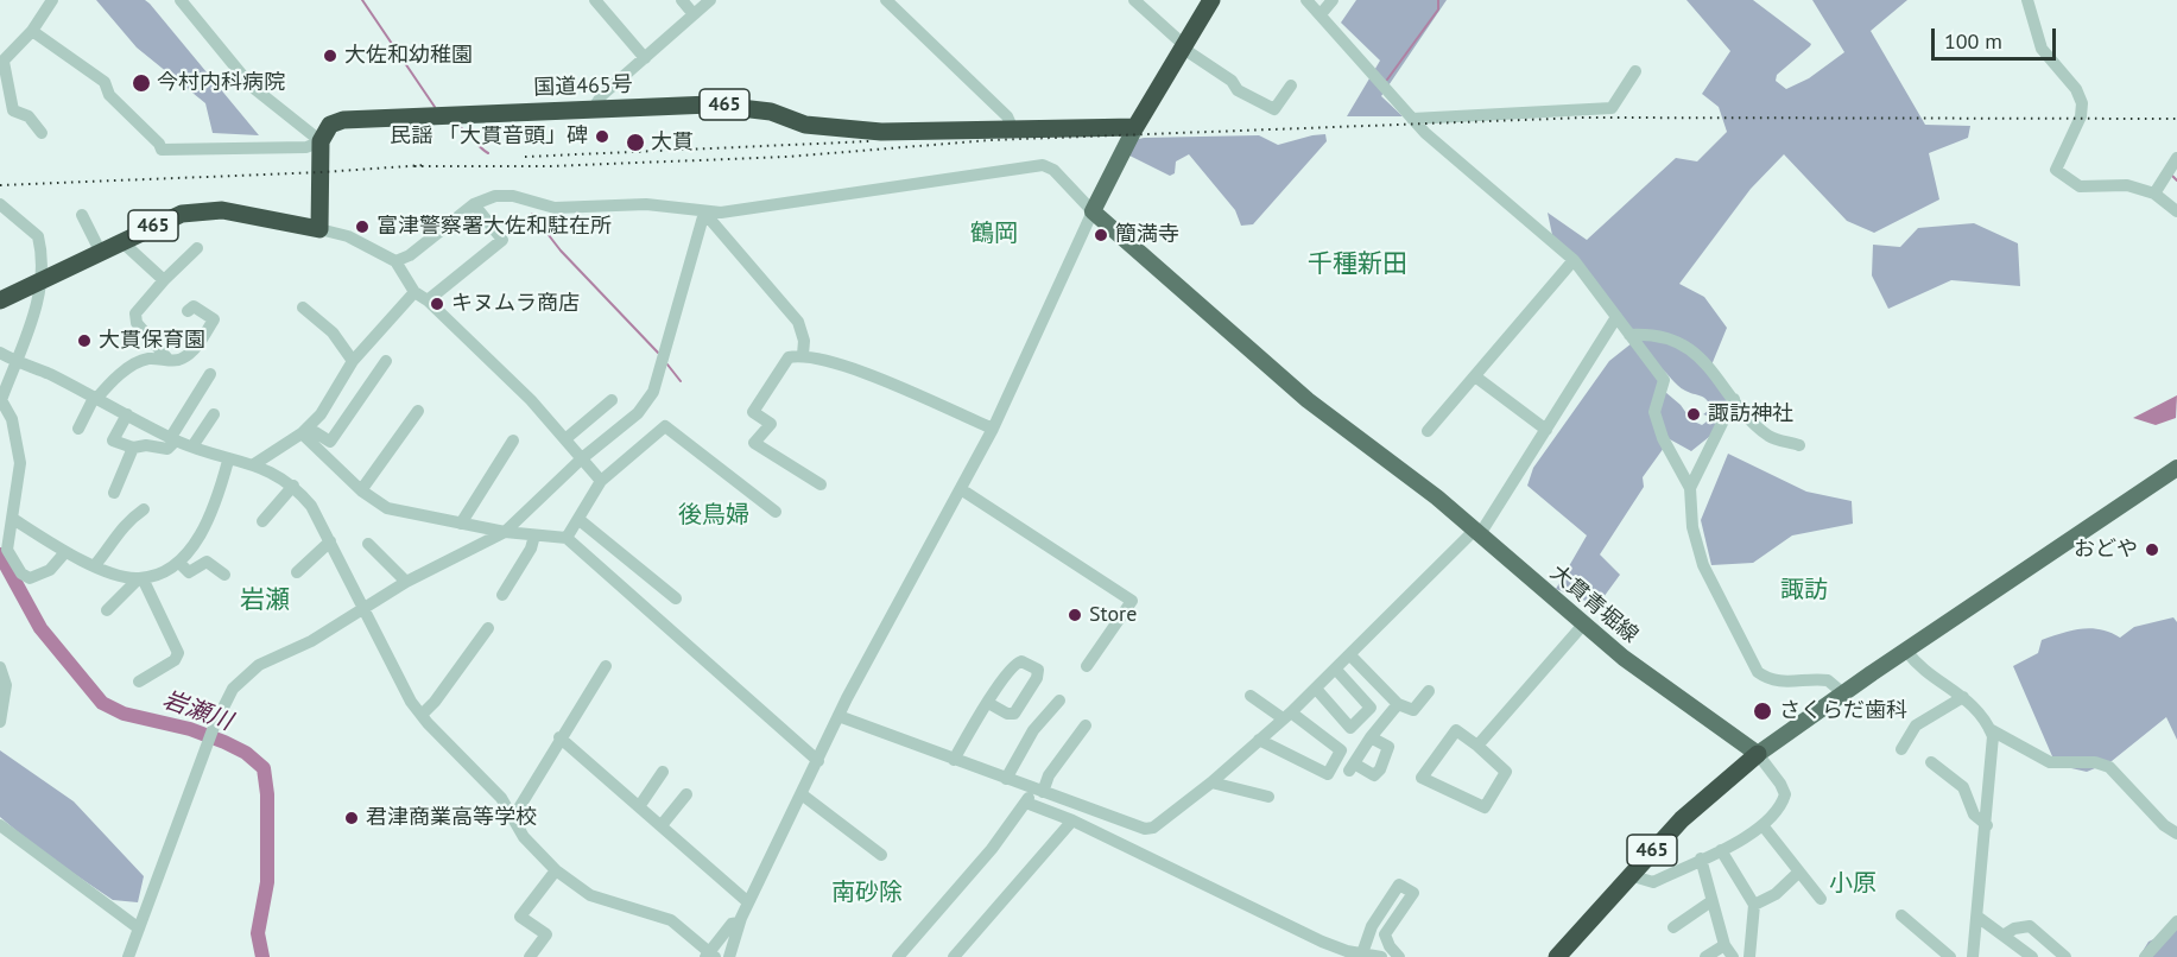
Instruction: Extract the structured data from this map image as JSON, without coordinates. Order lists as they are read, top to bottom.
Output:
{
  "streets": {
    "highway": ["国道465号", "465"],
    "main road": ["大貫青堀線"]
  },
  "crossings": [
    ["465", "大貫青堀線"]
  ],
  "districts": [
    "鶴岡",
    "千種新田",
    "後鳥婦",
    "諏訪",
    "岩瀬",
    "小原",
    "南砂除"
  ],
  "water": ["岩瀬川"],
  "places": [
    "大佐和幼稚園",
    "今村内科病院",
    "民謡 「大貫音頭」碑",
    "大貫",
    "富津警察署大佐和駐在所",
    "簡満寺",
    "キヌムラ商店",
    "大貫保育園",
    "諏訪神社",
    "おどや",
    "Store",
    "さくらだ歯科",
    "君津商業高等学校"
  ],
  "scale_bar": "100 m"
}
